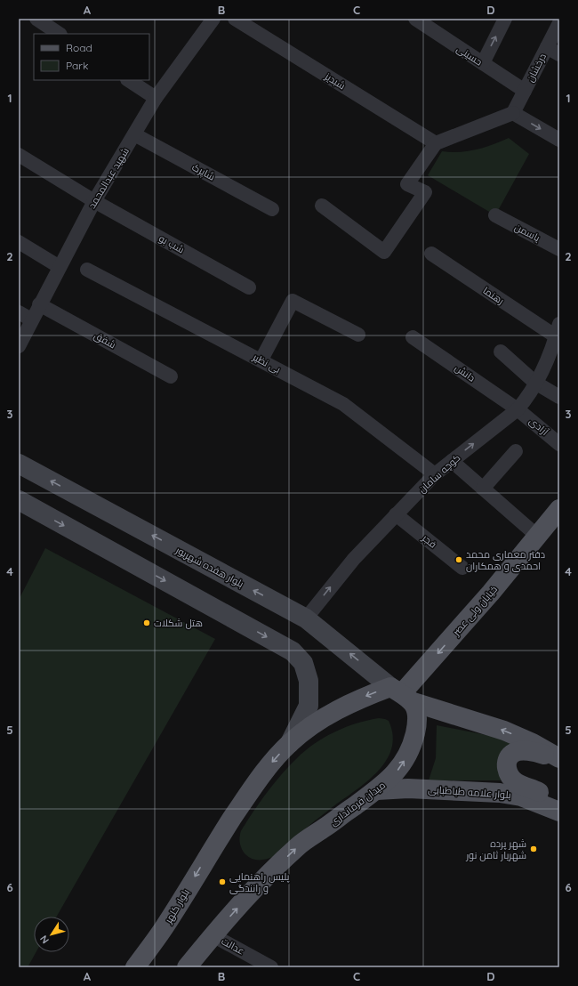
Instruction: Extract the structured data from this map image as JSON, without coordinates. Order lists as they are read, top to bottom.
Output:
{
  "streets": {
    "main road": [
      "بلوار هفده شهریور",
      "خیابان ولی عصر",
      "بلوار علامه طباطبایی",
      "میدان فرمانداری",
      "بلوار کلهر"
    ],
    "street": [
      "حسینی",
      "درخشان",
      "شبدیز",
      "شاپرک",
      "شهید عبدالمحمد",
      "یاسمن",
      "شب بو",
      "رهنما",
      "شفق",
      "بی نظیر",
      "دانش",
      "آزادی",
      "کوچه سامان",
      "فجر",
      "عدالت"
    ]
  },
  "crossings": [
    ["حسینی", "درخشان"],
    ["شاپرک", "شهید عبدالمحمد"],
    ["شهید عبدالمحمد", "شب بو"],
    ["شهید عبدالمحمد", "شفق"],
    ["رهنما", "کوچه سامان"],
    ["بی نظیر", "کوچه سامان"],
    ["دانش", "آزادی"],
    ["دانش", "کوچه سامان"],
    ["آزادی", "کوچه سامان"],
    ["کوچه سامان", "فجر"],
    ["کوچه سامان", "بلوار هفده شهریور"],
    ["بلوار هفده شهریور", "خیابان ولی عصر"],
    ["بلوار هفده شهریور", "میدان فرمانداری"],
    ["خیابان ولی عصر", "میدان فرمانداری"],
    ["بلوار علامه طباطبایی", "میدان فرمانداری"],
    ["میدان فرمانداری", "عدالت"]
  ],
  "one_way": [
    "کوچه سامان",
    "بلوار هفده شهریور",
    "خیابان ولی عصر",
    "میدان فرمانداری",
    "بلوار کلهر"
  ],
  "places": [
    "دفتر معماری محمد احمدی و همکاران",
    "هتل شکلات",
    "شهر پرده شهریار ثامن نور",
    "پلیس راهنمایی و رانندگی"
  ],
  "legend": ["Road", "Park"],
  "north": "bottom left",
  "grid": {
    "columns": [
      "A",
      "B",
      "C",
      "D"
    ],
    "rows": [
      "1",
      "2",
      "3",
      "4",
      "5",
      "6"
    ]
  }
}
